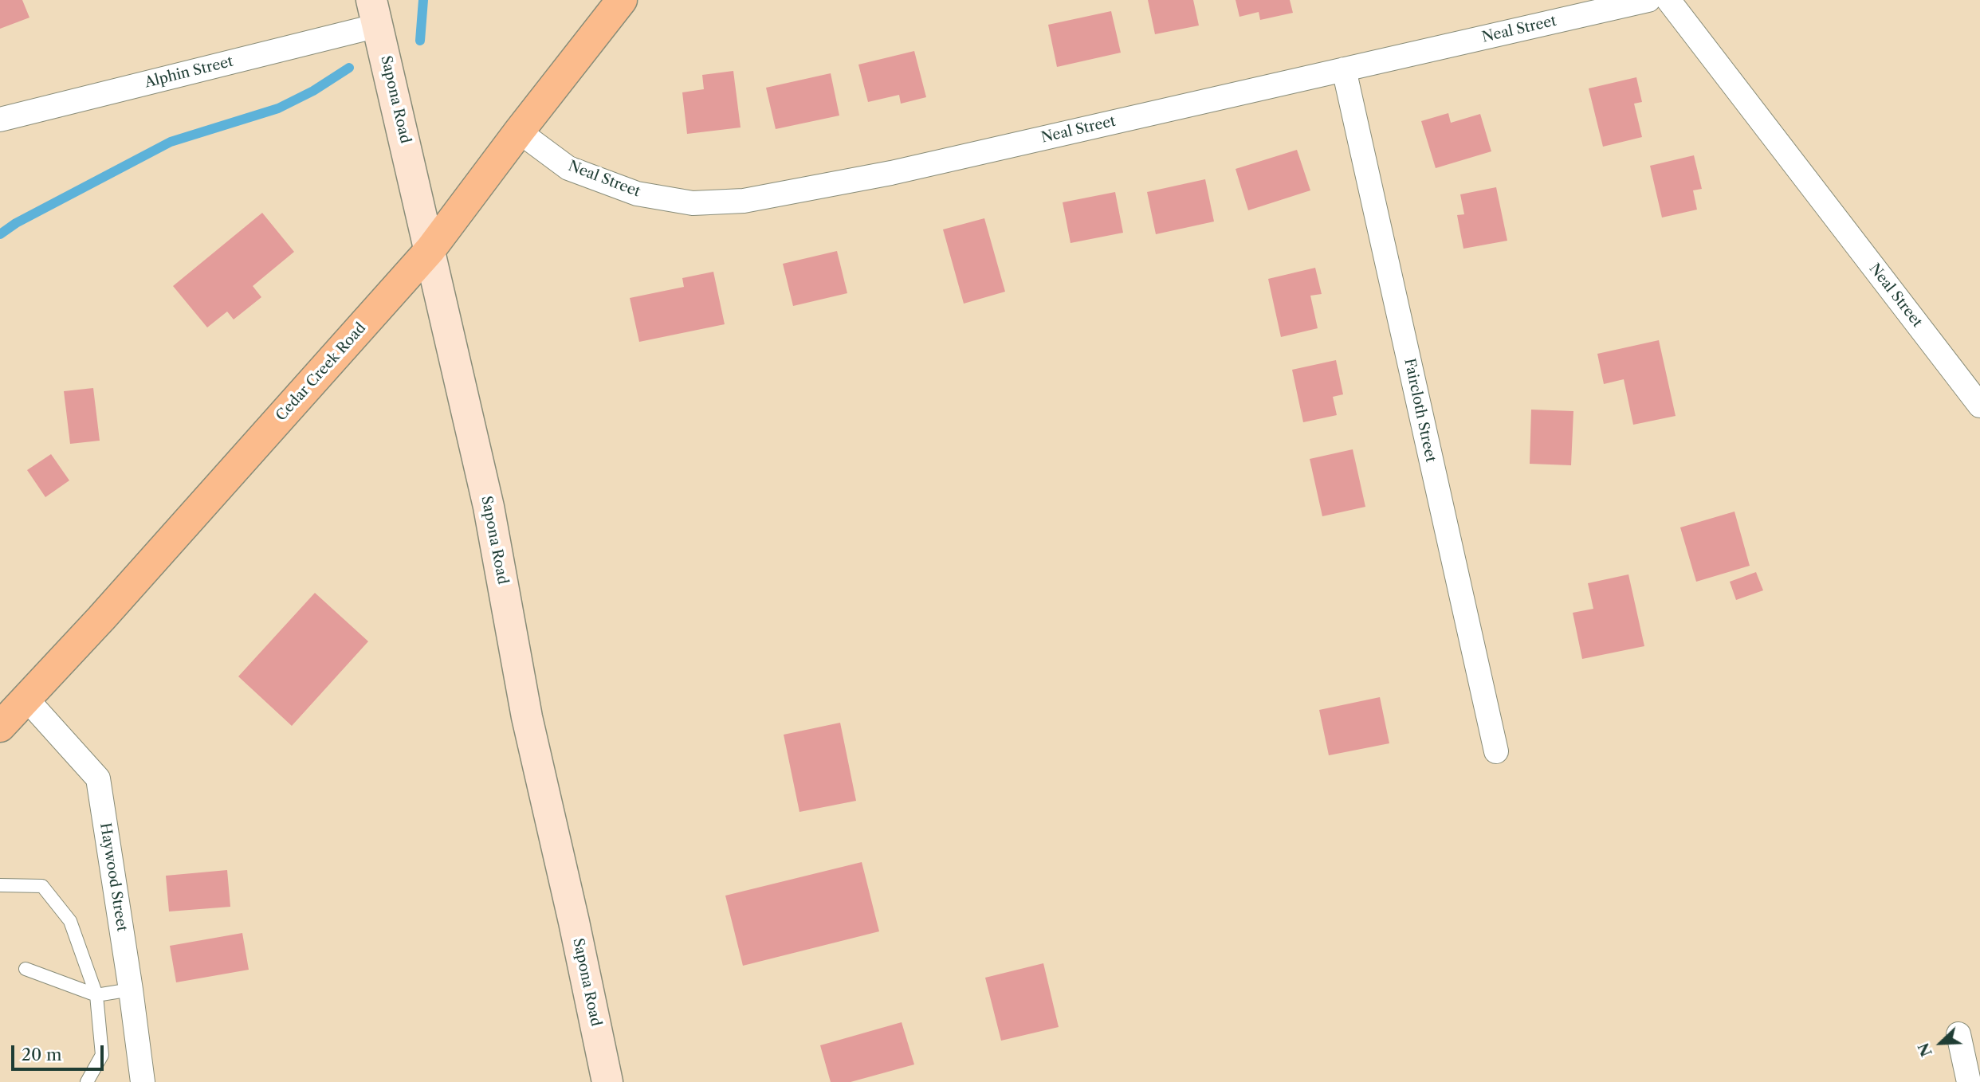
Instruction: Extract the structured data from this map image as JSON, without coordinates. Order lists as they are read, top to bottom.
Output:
{
  "streets": {
    "main road": ["Cedar Creek Road"],
    "street": [
      "Neal Street",
      "Alphin Street",
      "Sapona Road",
      "Faircloth Street",
      "Haywood Street"
    ]
  },
  "crossings": [
    ["Neal Street", "Cedar Creek Road"],
    ["Neal Street", "Faircloth Street"],
    ["Alphin Street", "Sapona Road"],
    ["Sapona Road", "Cedar Creek Road"],
    ["Cedar Creek Road", "Haywood Street"]
  ],
  "scale_bar": "20 m",
  "north": "bottom left"
}
